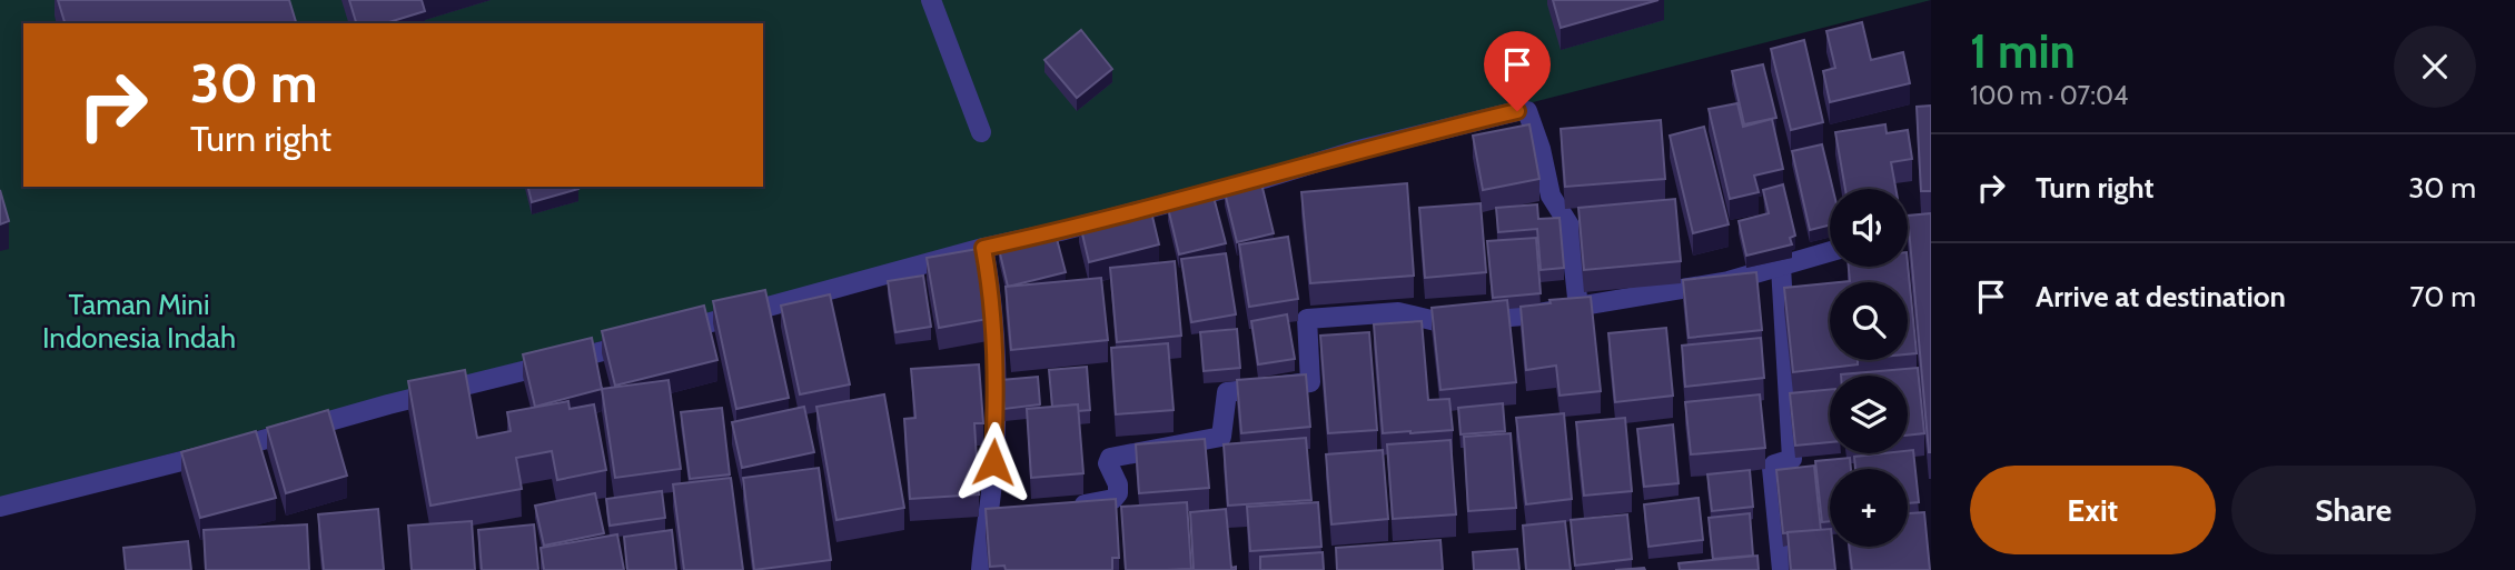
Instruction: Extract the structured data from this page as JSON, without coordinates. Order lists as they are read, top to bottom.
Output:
{
  "parks": ["Taman Mini Indonesia Indah"],
  "page": {
    "heading": ["1 min", "100 m · 07:04"],
    "turn": ["30 m", "Turn right"],
    "list": [
      {
        "name": "Turn right",
        "value": "30 m"
      },
      {
        "name": "Arrive at destination",
        "value": "70 m"
      }
    ],
    "map_buttons": "+",
    "buttons": ["Exit", "Share"]
  }
}
